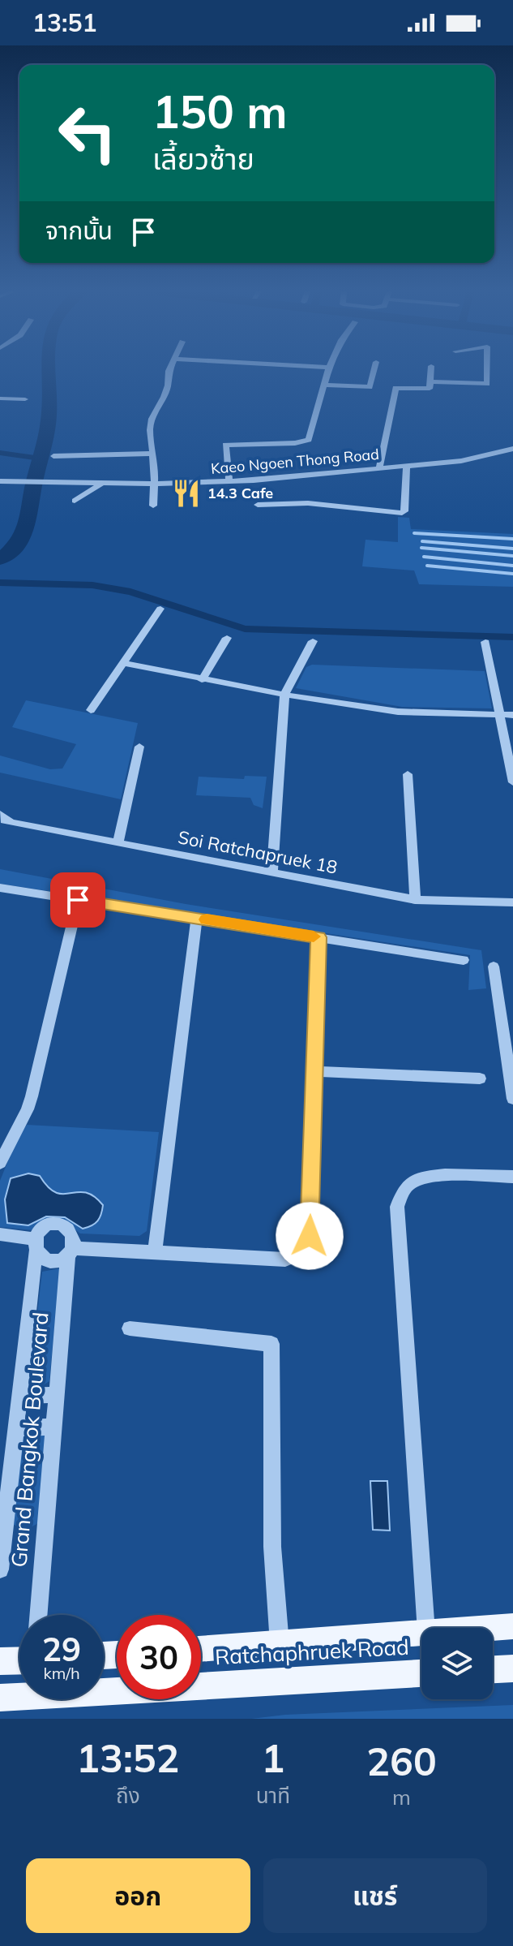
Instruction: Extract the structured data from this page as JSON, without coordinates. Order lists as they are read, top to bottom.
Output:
{
  "streets": {
    "main road": ["Ratchaphruek Road"],
    "street": ["Kaeo Ngoen Thong Road", "Soi Ratchapruek 18", "Grand Bangkok Boulevard"]
  },
  "places": {
    "restaurant": ["14.3 Cafe"]
  },
  "page": {
    "status": "13:51",
    "turn": ["150 m", "เลี้ยวซ้าย"],
    "then": "จากนั้น",
    "speed": "29 km/h",
    "limit": "30",
    "eta": [
      "13:52",
      "ถึง",
      "1",
      "นาที",
      "260",
      "m"
    ],
    "buttons": ["ออก", "แชร์"]
  }
}
